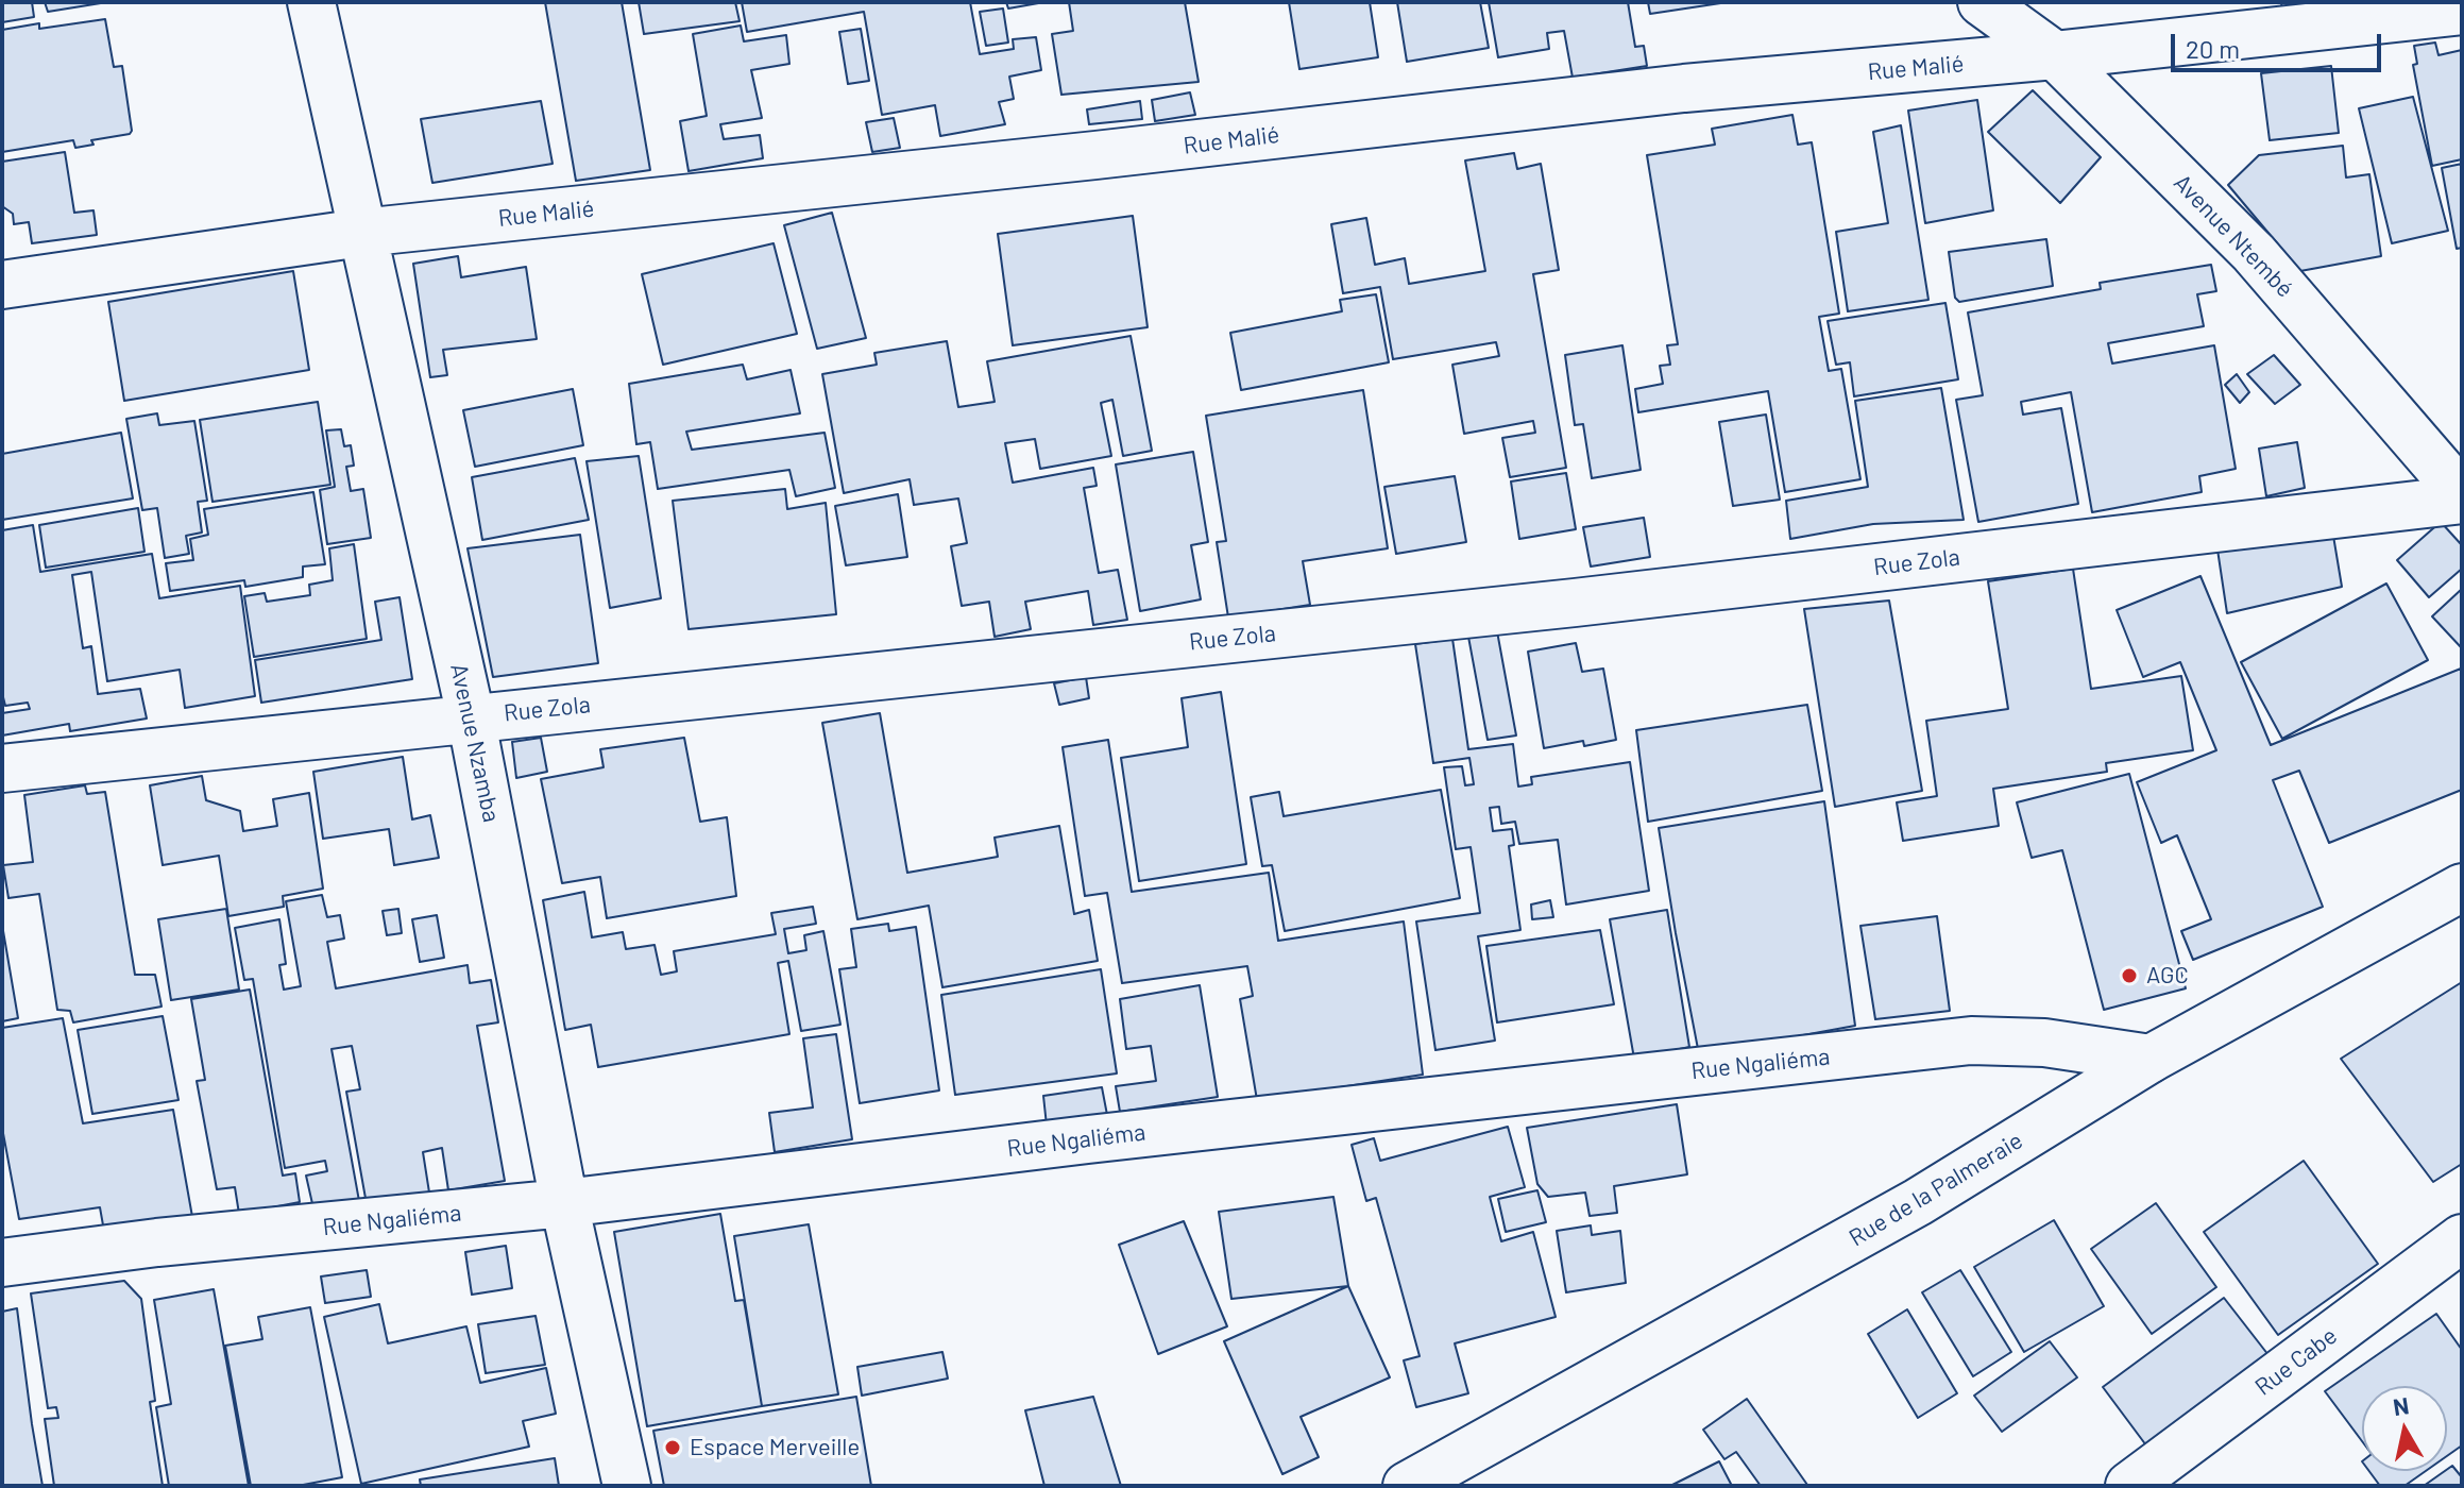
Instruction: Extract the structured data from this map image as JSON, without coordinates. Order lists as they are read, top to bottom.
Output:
{
  "streets": {
    "street": [
      "Rue Malié",
      "Avenue Ntembé",
      "Rue Zola",
      "Avenue Nzamba",
      "Rue Ngaliéma",
      "Rue de la Palmeraie",
      "Rue Cabe"
    ]
  },
  "crossings": [
    ["Rue Malié", "Avenue Ntembé"],
    ["Rue Malié", "Avenue Nzamba"],
    ["Avenue Ntembé", "Rue Zola"],
    ["Rue Zola", "Avenue Nzamba"],
    ["Avenue Nzamba", "Rue Ngaliéma"],
    ["Rue Ngaliéma", "Rue de la Palmeraie"]
  ],
  "places": ["AGC", "Espace Merveille"],
  "scale_bar": "20 m",
  "north": "top"
}
